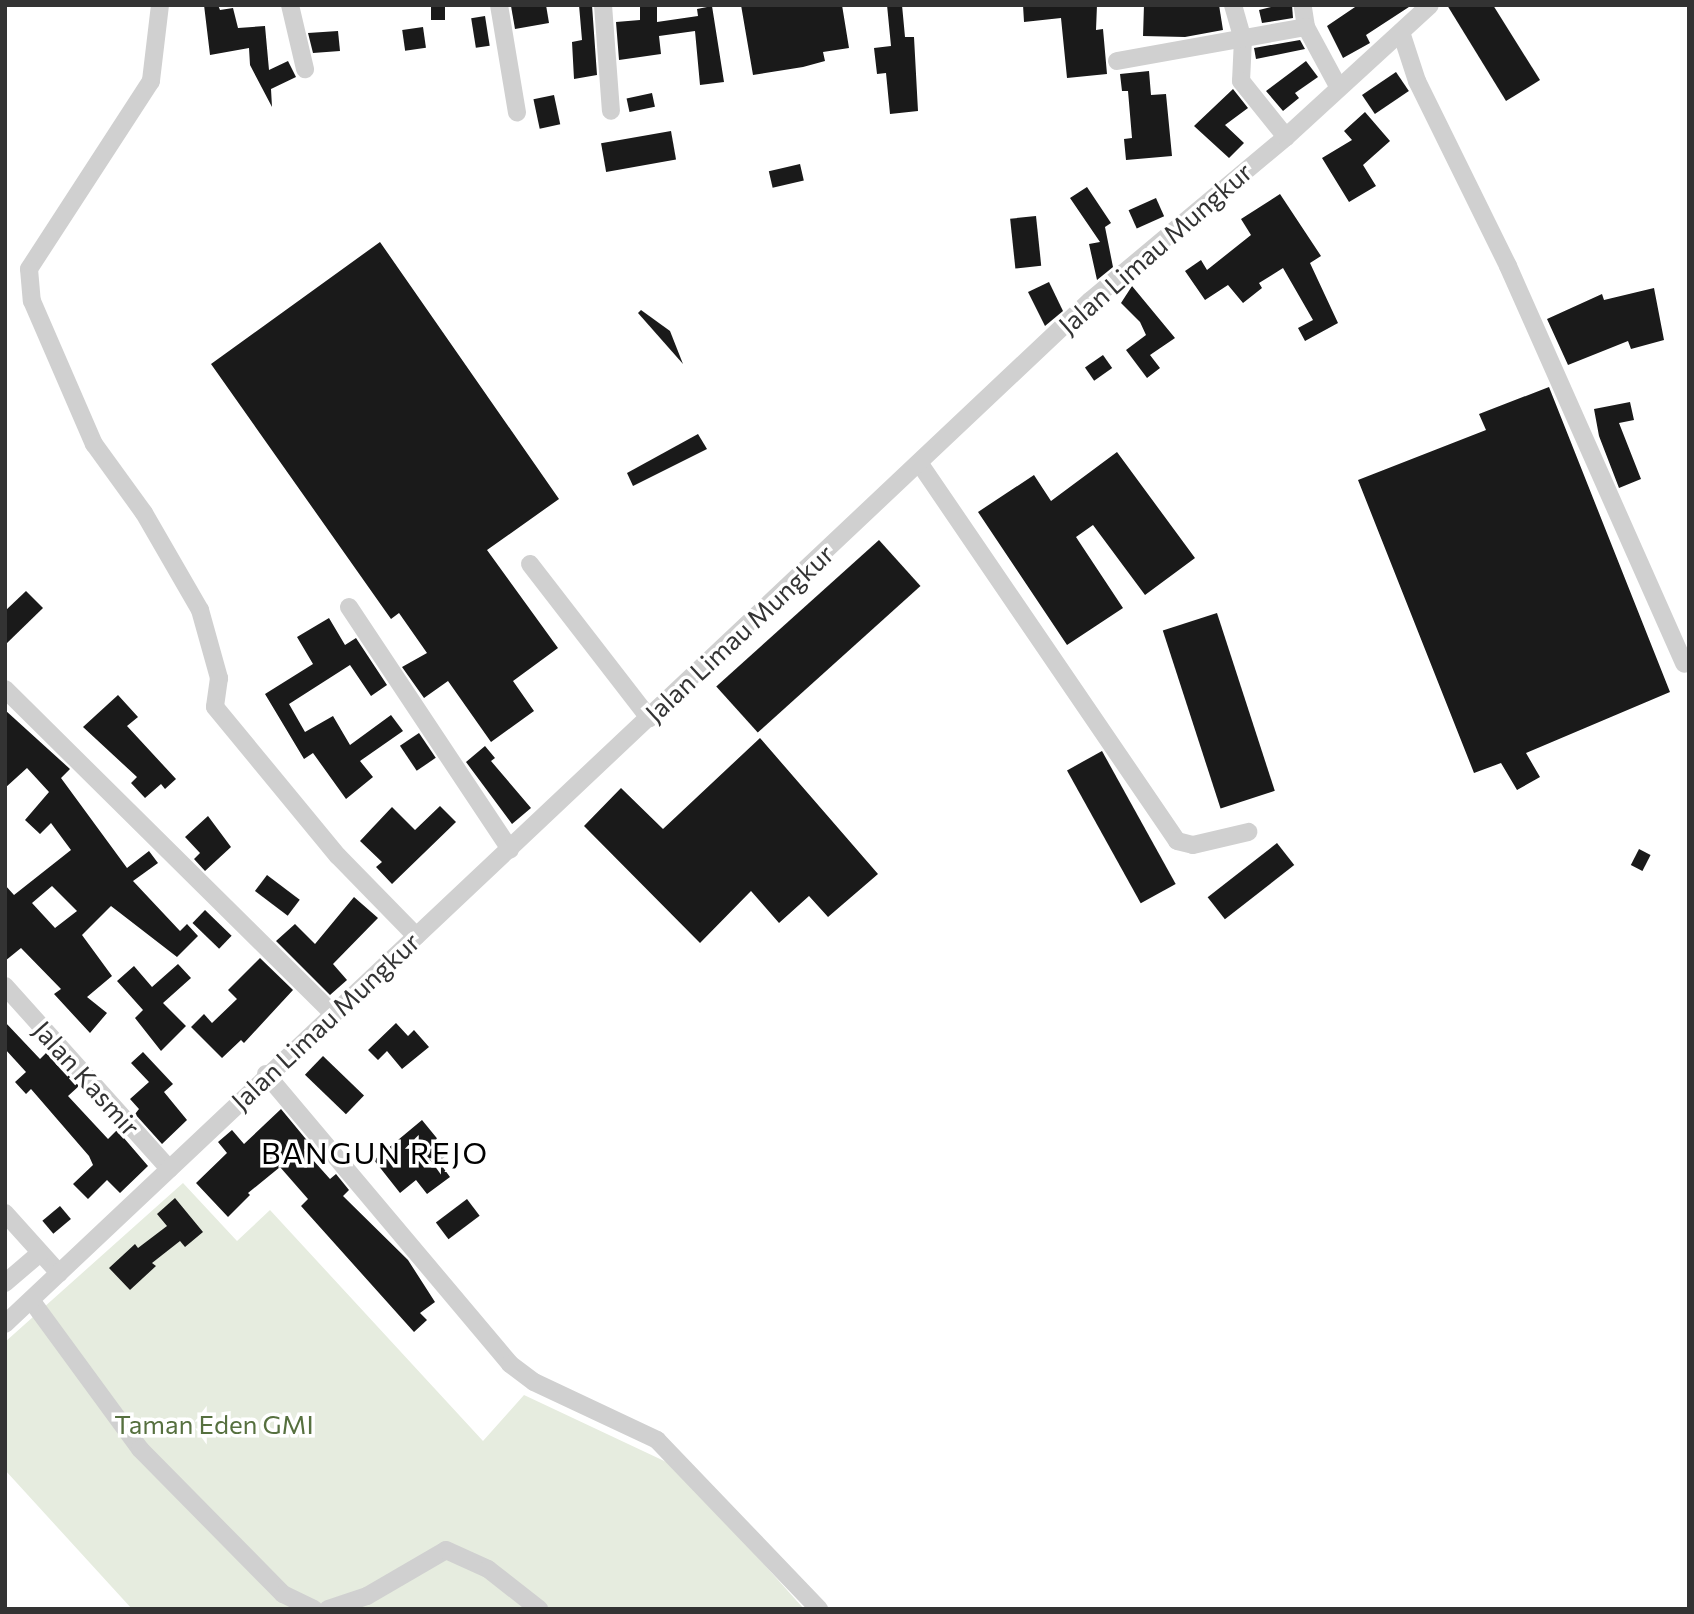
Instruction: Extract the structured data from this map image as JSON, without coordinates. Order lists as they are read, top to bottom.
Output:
{
  "streets": {
    "street": ["Jalan Limau Mungkur", "Jalan Kasmir"]
  },
  "crossings": [
    ["Jalan Limau Mungkur", "Jalan Kasmir"]
  ],
  "districts": ["BANGUN REJO"],
  "parks": ["Taman Eden GMI"]
}
